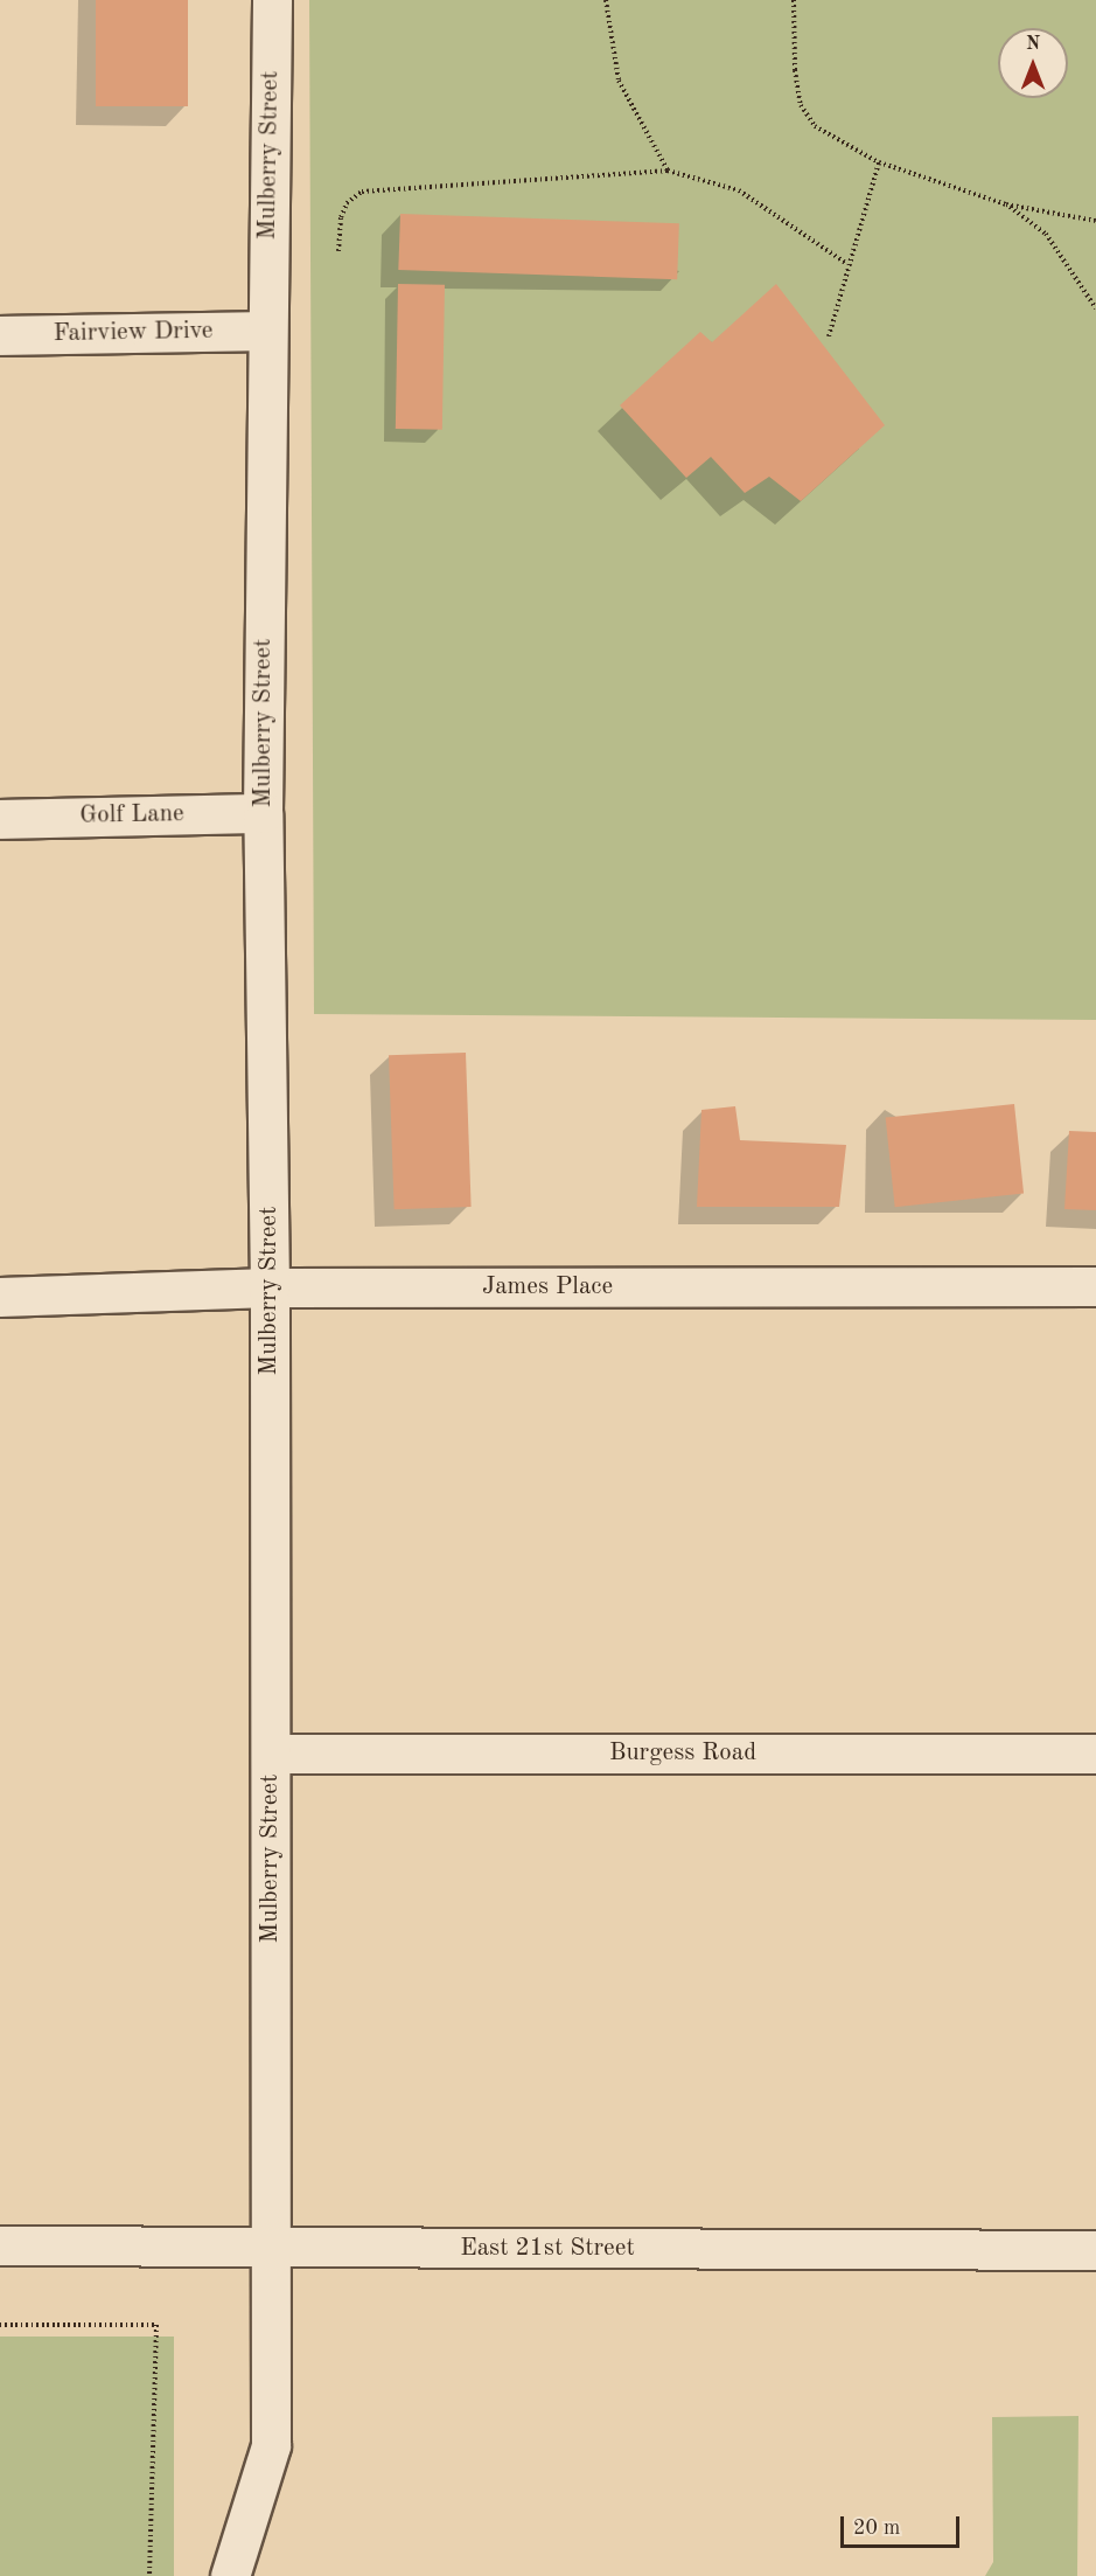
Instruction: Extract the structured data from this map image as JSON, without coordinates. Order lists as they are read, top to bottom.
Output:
{
  "streets": {
    "street": [
      "Mulberry Street",
      "Fairview Drive",
      "Golf Lane",
      "James Place",
      "Burgess Road",
      "East 21st Street"
    ]
  },
  "crossings": [
    ["Mulberry Street", "Fairview Drive"],
    ["Mulberry Street", "Golf Lane"],
    ["Mulberry Street", "James Place"],
    ["Mulberry Street", "Burgess Road"],
    ["Mulberry Street", "East 21st Street"]
  ],
  "scale_bar": "20 m",
  "north": "top"
}
